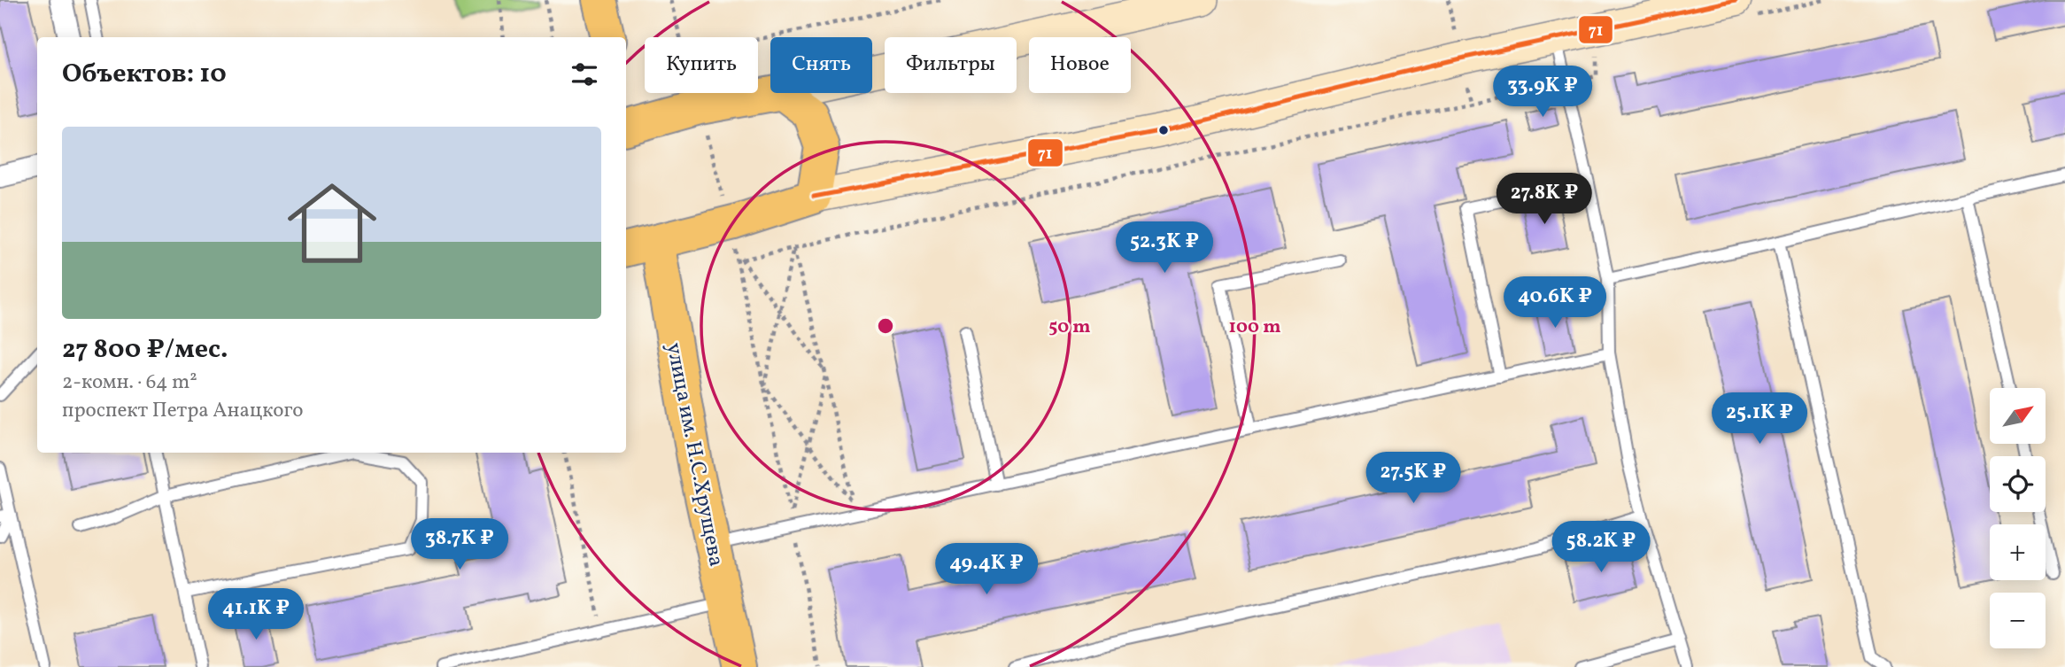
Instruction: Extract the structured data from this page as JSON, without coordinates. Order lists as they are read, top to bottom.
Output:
{
  "streets": {
    "main road": ["улица им. Н.С.Хрущева"]
  },
  "lines": ["transit line 71"],
  "north": "top right",
  "page": {
    "chip": [
      "Купить",
      "Снять",
      "Фильтры",
      "Новое"
    ],
    "heading": "Объектов: 10",
    "price": [
      "33.9K ₽",
      "27.8K ₽",
      "52.3K ₽",
      "40.6K ₽",
      "25.1K ₽",
      "27.5K ₽",
      "38.7K ₽",
      "58.2K ₽",
      "49.4K ₽",
      "41.1K ₽"
    ],
    "list": [
      {
        "name": "27 800 ₽/мес.",
        "note": "2-комн. · 64 m² · проспект Петра Анацкого"
      }
    ],
    "map_buttons": ["+", "−"]
  },
  "rings": ["50 m", "100 m"]
}
